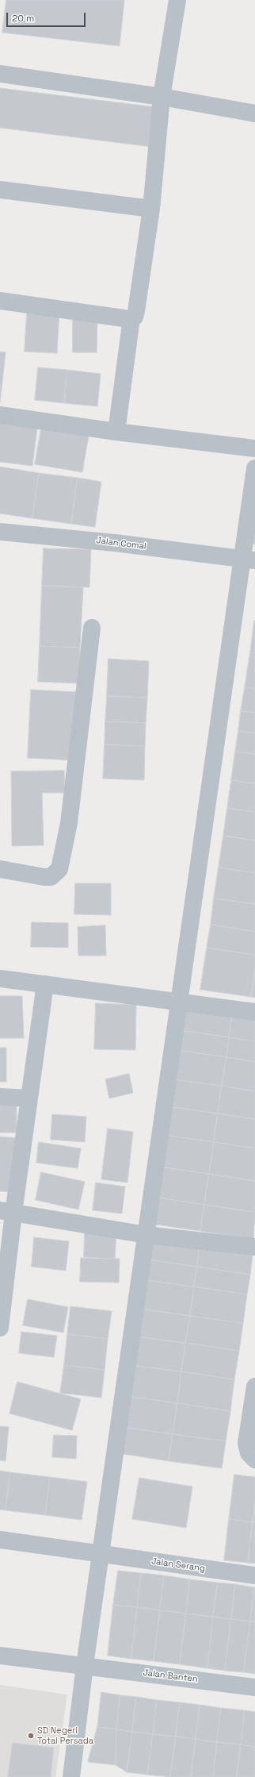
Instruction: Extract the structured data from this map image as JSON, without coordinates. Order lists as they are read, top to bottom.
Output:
{
  "streets": {
    "street": ["Jalan Comal", "Jalan Serang", "Jalan Banten"]
  },
  "places": ["SD Negeri Total Persada"],
  "scale_bar": "20 m"
}
